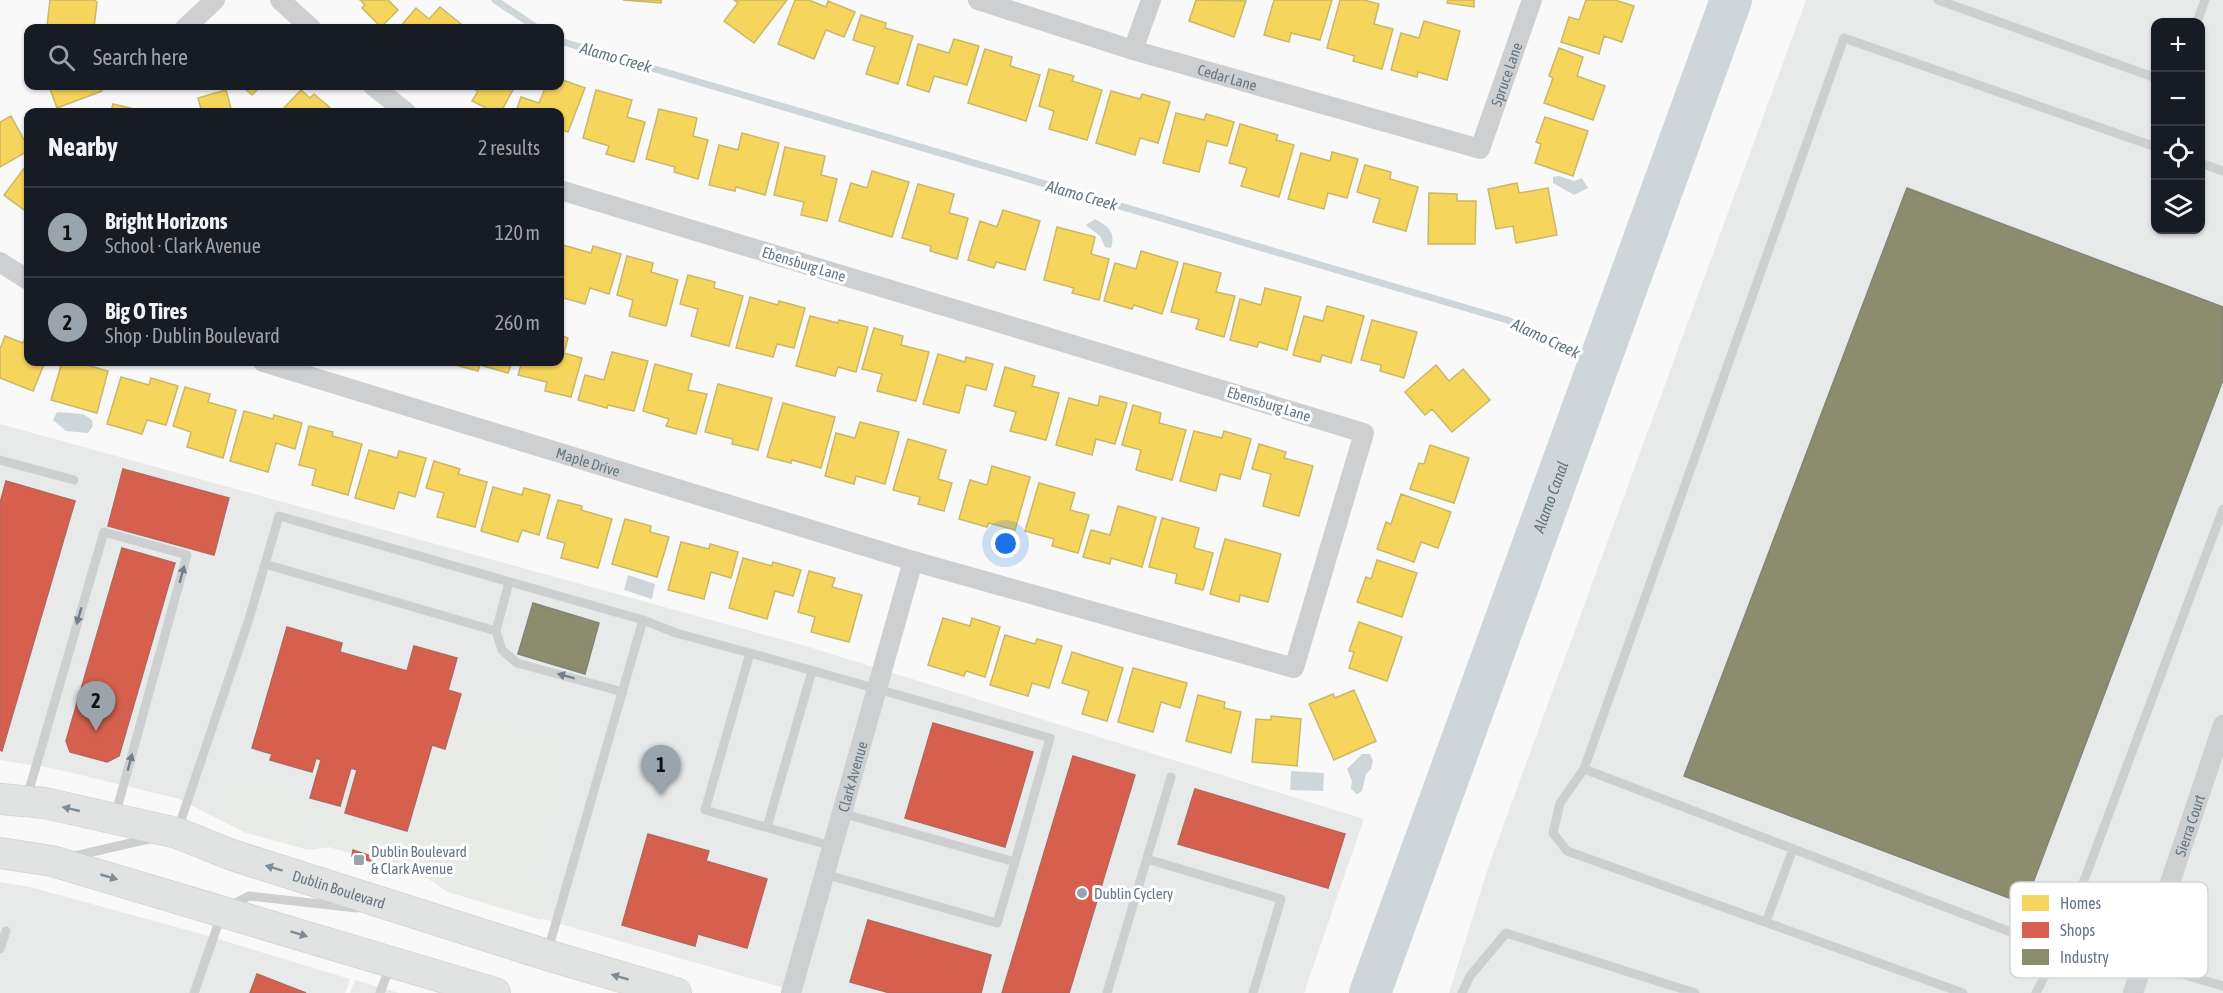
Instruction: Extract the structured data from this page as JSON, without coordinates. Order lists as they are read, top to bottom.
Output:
{
  "streets": {
    "main road": ["Dublin Boulevard"],
    "street": [
      "Spruce Lane",
      "Cedar Lane",
      "Ebensburg Lane",
      "Maple Drive",
      "Clark Avenue",
      "Sierra Court"
    ]
  },
  "crossings": [
    ["Spruce Lane", "Cedar Lane"],
    ["Ebensburg Lane", "Maple Drive"],
    ["Ebensburg Lane", "Clark Avenue"],
    ["Maple Drive", "Clark Avenue"]
  ],
  "water": ["Alamo Creek", "Alamo Canal"],
  "places": {
    "transit": ["Dublin Boulevard & Clark Avenue"],
    "other": ["Dublin Cyclery"]
  },
  "legend": ["Homes", "Shops", "Industry"],
  "page": {
    "map_buttons": ["+", "−"],
    "search": "Search here",
    "heading": ["Nearby", "2 results"],
    "list": [
      {
        "mark": "1",
        "name": "Bright Horizons",
        "note": "School · Clark Avenue",
        "value": "120 m"
      },
      {
        "mark": "2",
        "name": "Big O Tires",
        "note": "Shop · Dublin Boulevard",
        "value": "260 m"
      }
    ],
    "pins": ["2", "1"]
  }
}
